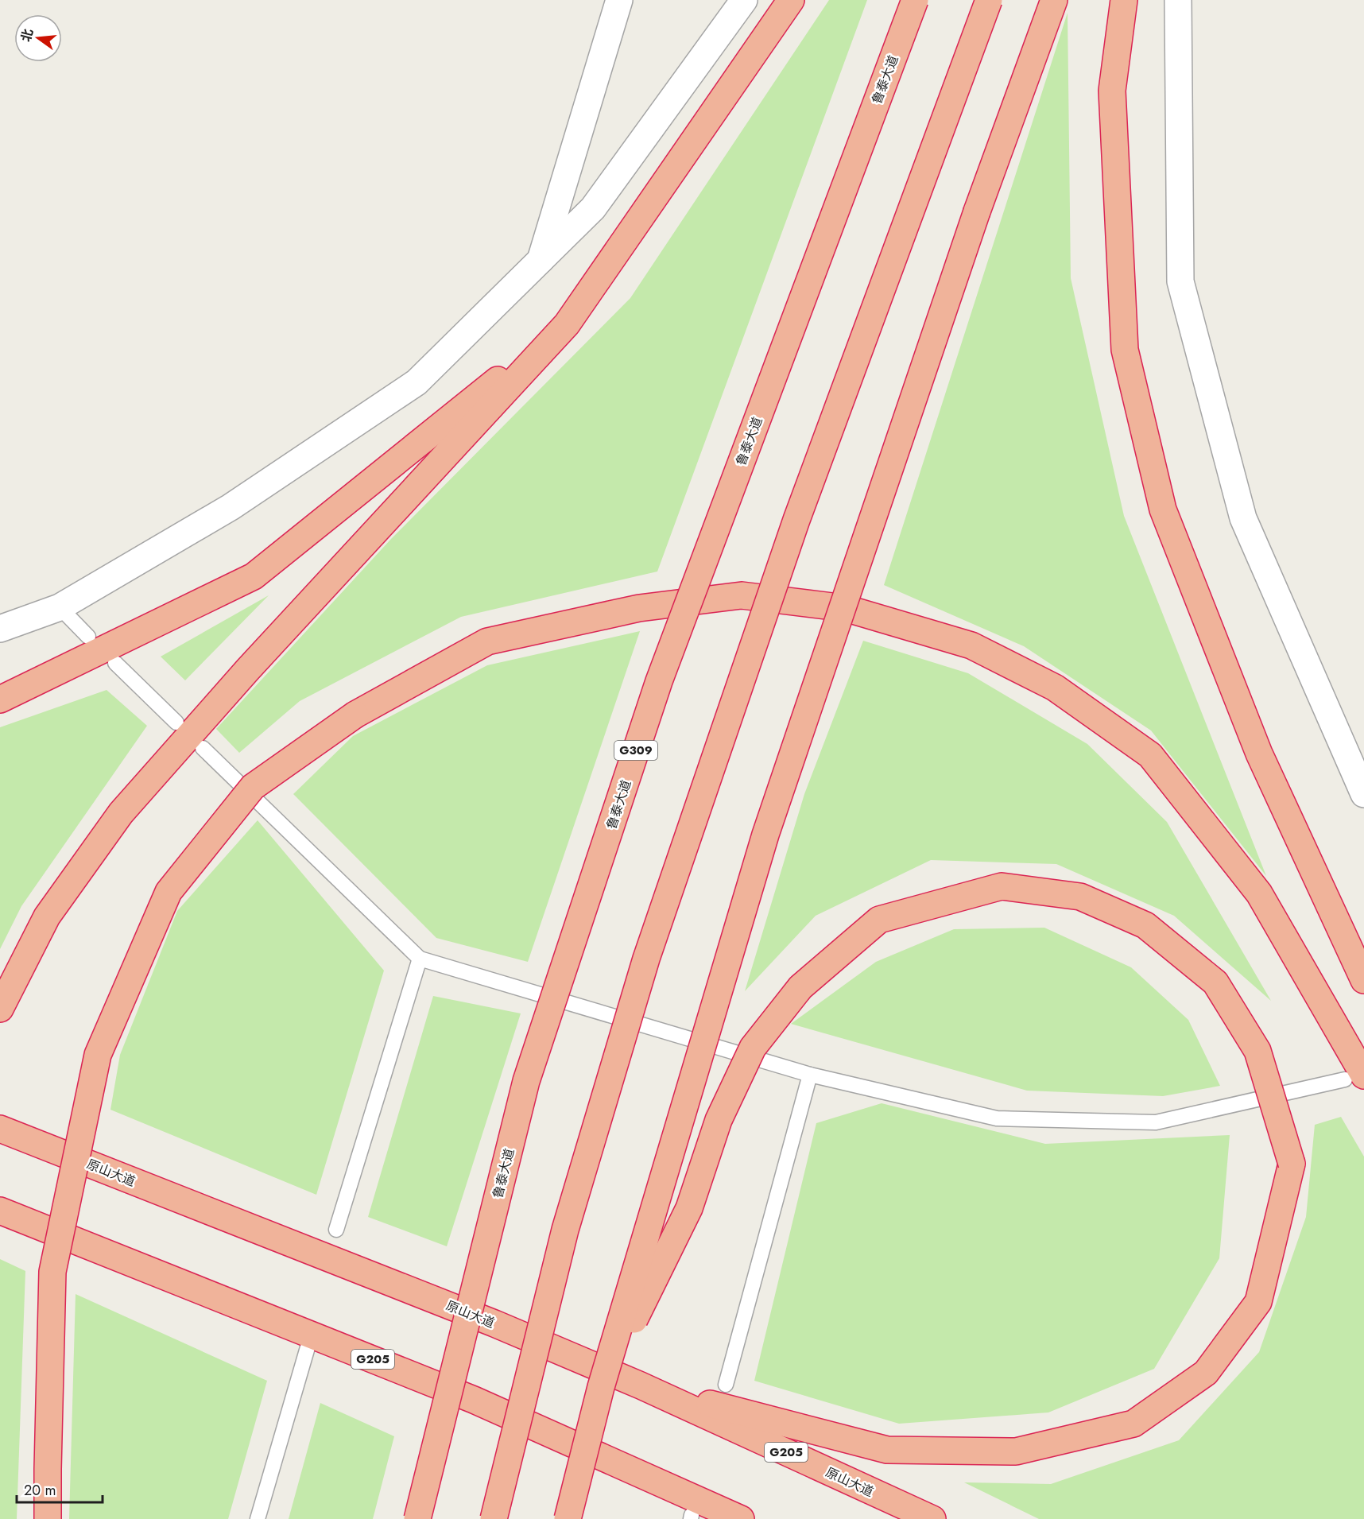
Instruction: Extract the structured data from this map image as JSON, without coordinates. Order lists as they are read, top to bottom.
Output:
{
  "streets": {
    "highway": [
      "鲁泰大道",
      "G309",
      "原山大道",
      "G205"
    ]
  },
  "scale_bar": "20 m",
  "north": "left"
}
